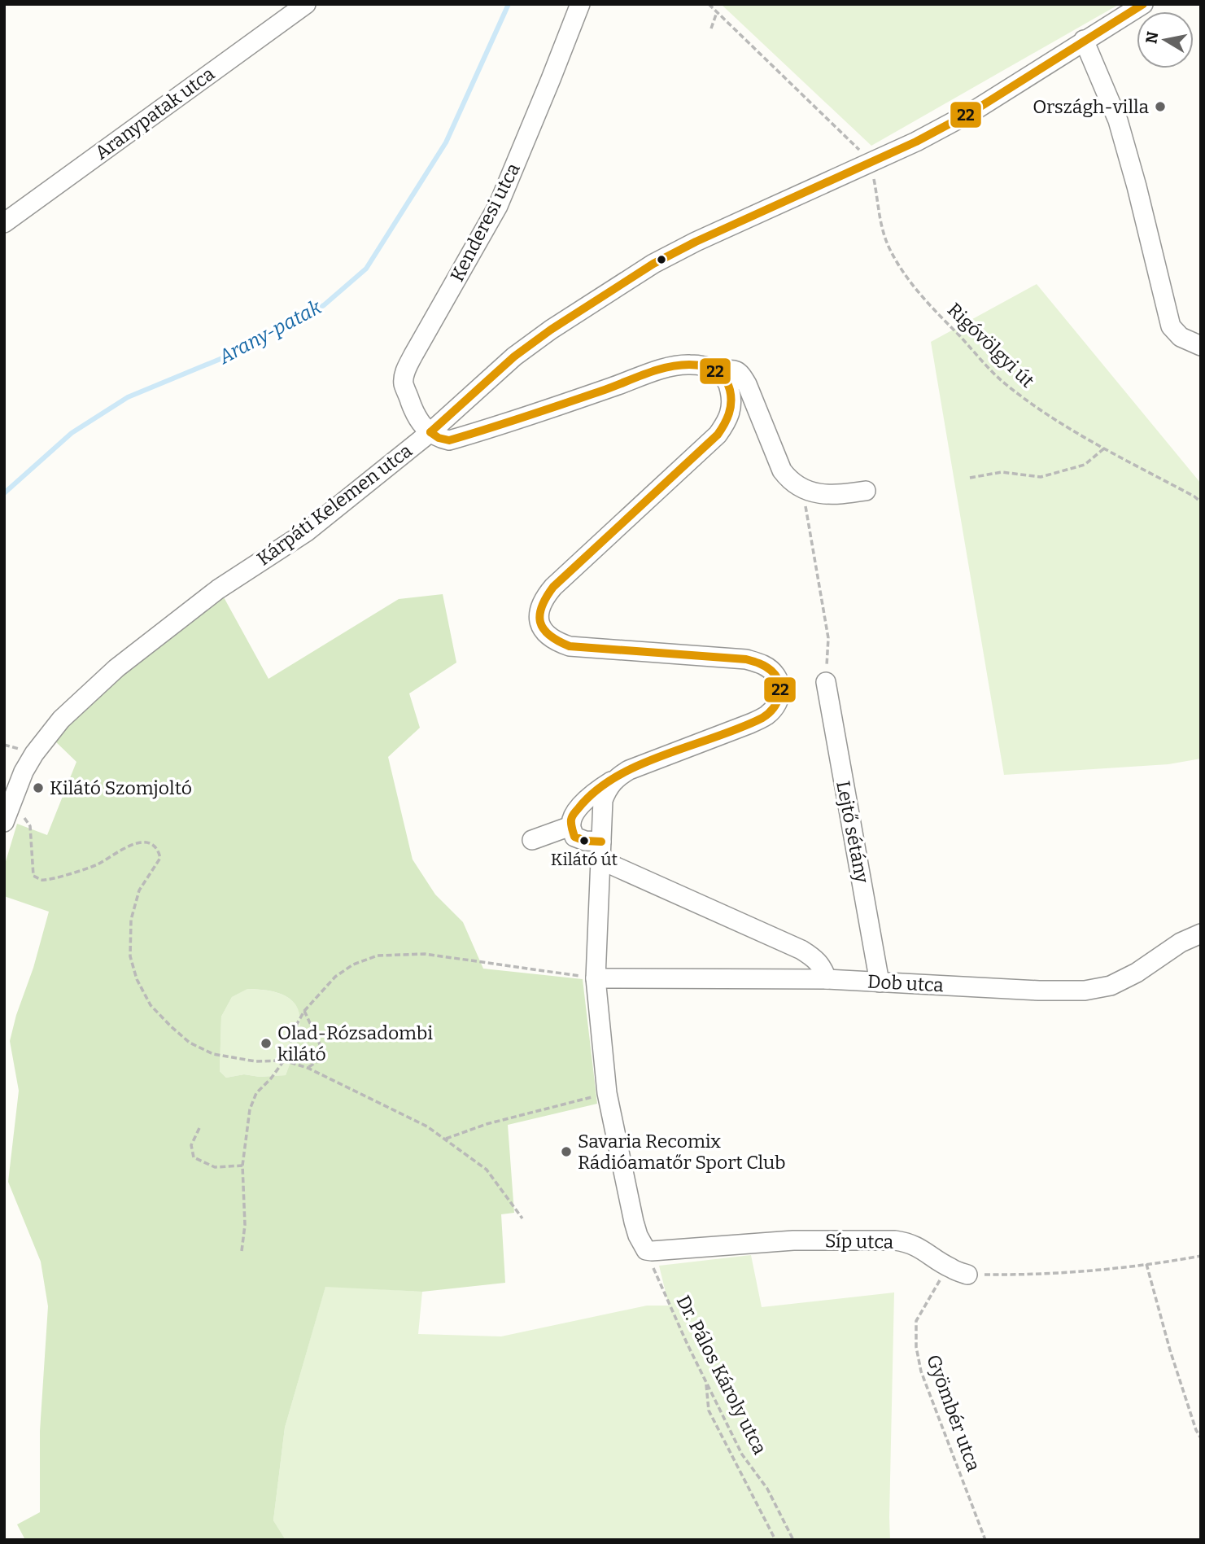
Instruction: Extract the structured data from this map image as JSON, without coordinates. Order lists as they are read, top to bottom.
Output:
{
  "streets": {
    "street": [
      "Aranypatak utca",
      "Kenderesi utca",
      "Kárpáti Kelemen utca",
      "Lejtő sétány",
      "Dob utca",
      "Síp utca"
    ],
    "path": ["Rigóvölgyi út", "Dr. Pálos Károly utca", "Gyömbér utca"]
  },
  "crossings": [
    ["Kenderesi utca", "Kárpáti Kelemen utca"],
    ["Rigóvölgyi út", "Kárpáti Kelemen utca"],
    ["Lejtő sétány", "Dob utca"],
    ["Síp utca", "Dr. Pálos Károly utca"],
    ["Síp utca", "Gyömbér utca"]
  ],
  "water": ["Arany-patak"],
  "places": [
    "Országh-villa",
    "Kilátó Szomjoltó",
    "Kilátó út",
    "Olad-Rózsadombi kilátó",
    "Savaria Recomix Rádióamatőr Sport Club"
  ],
  "lines": ["transit line 22"],
  "north": "left"
}
